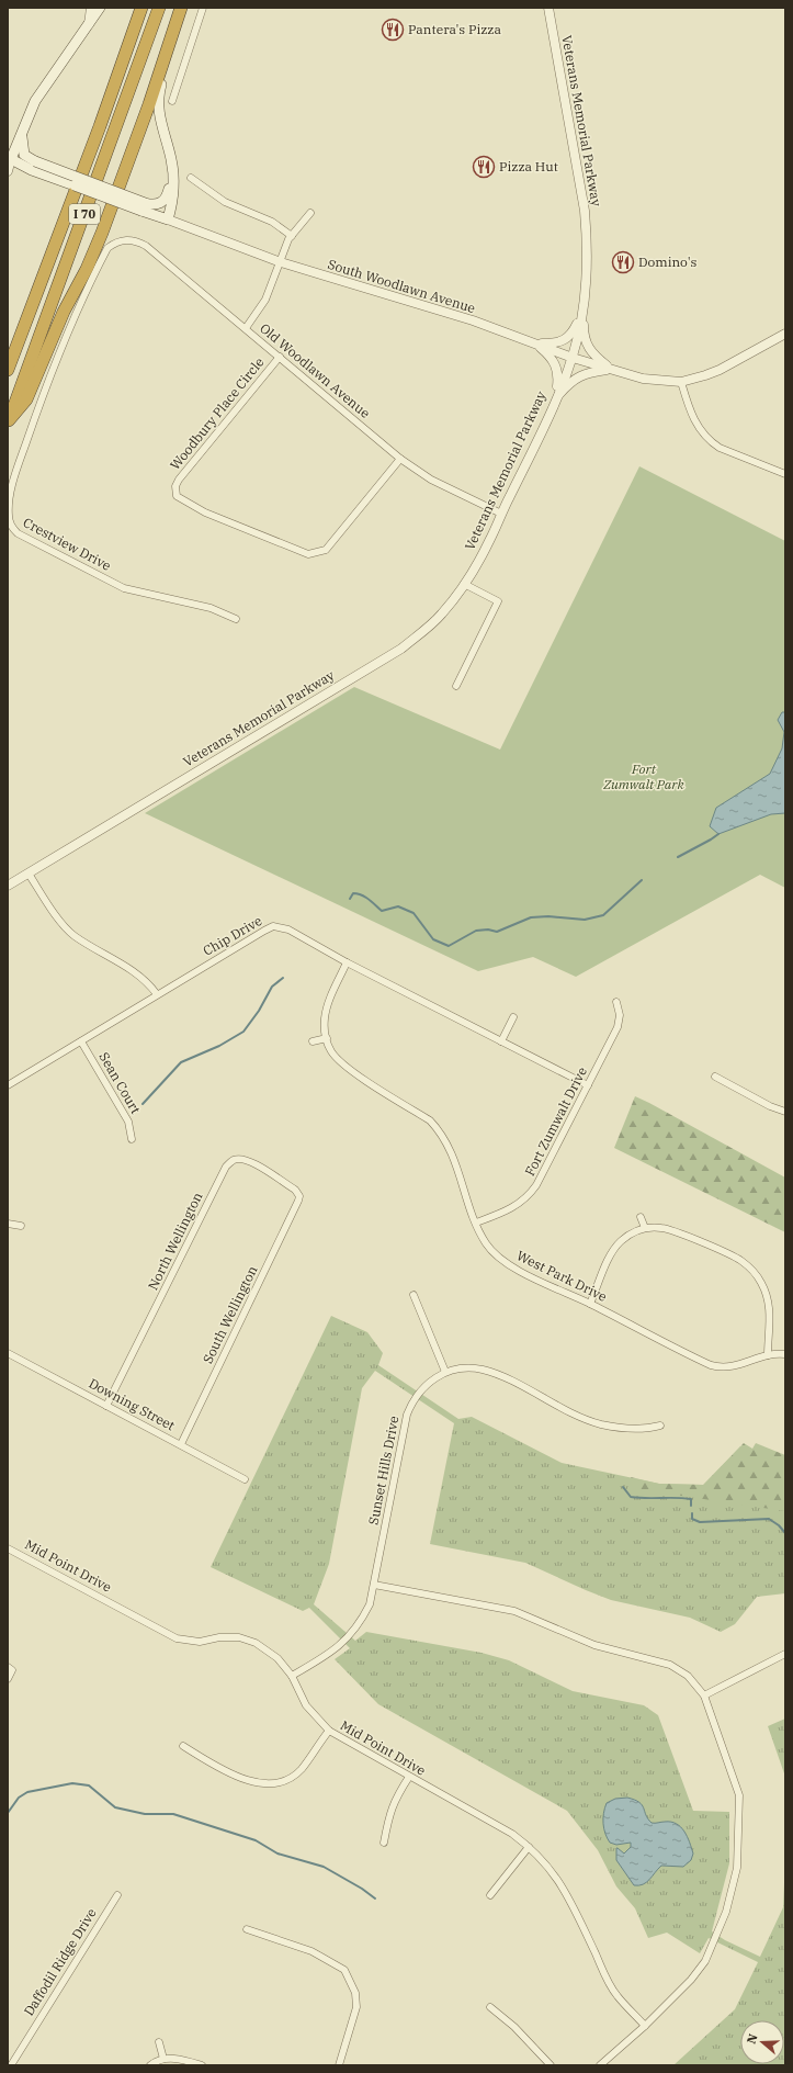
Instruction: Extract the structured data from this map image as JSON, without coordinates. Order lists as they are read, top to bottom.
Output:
{
  "streets": {
    "highway": ["I 70"],
    "main road": ["South Woodlawn Avenue"],
    "street": [
      "Veterans Memorial Parkway",
      "Old Woodlawn Avenue",
      "Woodbury Place Circle",
      "Crestview Drive",
      "Chip Drive",
      "Sean Court",
      "Fort Zumwalt Drive",
      "North Wellington",
      "West Park Drive",
      "South Wellington",
      "Downing Street",
      "Sunset Hills Drive",
      "Mid Point Drive",
      "Daffodil Ridge Drive"
    ]
  },
  "crossings": [
    ["Veterans Memorial Parkway", "South Woodlawn Avenue"],
    ["Veterans Memorial Parkway", "Old Woodlawn Avenue"],
    ["Old Woodlawn Avenue", "Woodbury Place Circle"],
    ["Old Woodlawn Avenue", "Crestview Drive"],
    ["Chip Drive", "Sean Court"],
    ["Chip Drive", "Fort Zumwalt Drive"],
    ["Chip Drive", "West Park Drive"],
    ["Fort Zumwalt Drive", "West Park Drive"],
    ["North Wellington", "South Wellington"],
    ["North Wellington", "Downing Street"],
    ["South Wellington", "Downing Street"],
    ["Sunset Hills Drive", "Mid Point Drive"]
  ],
  "parks": ["Fort Zumwalt Park"],
  "places": {
    "restaurant": ["Pantera's Pizza", "Pizza Hut", "Domino's"]
  },
  "north": "left"
}
